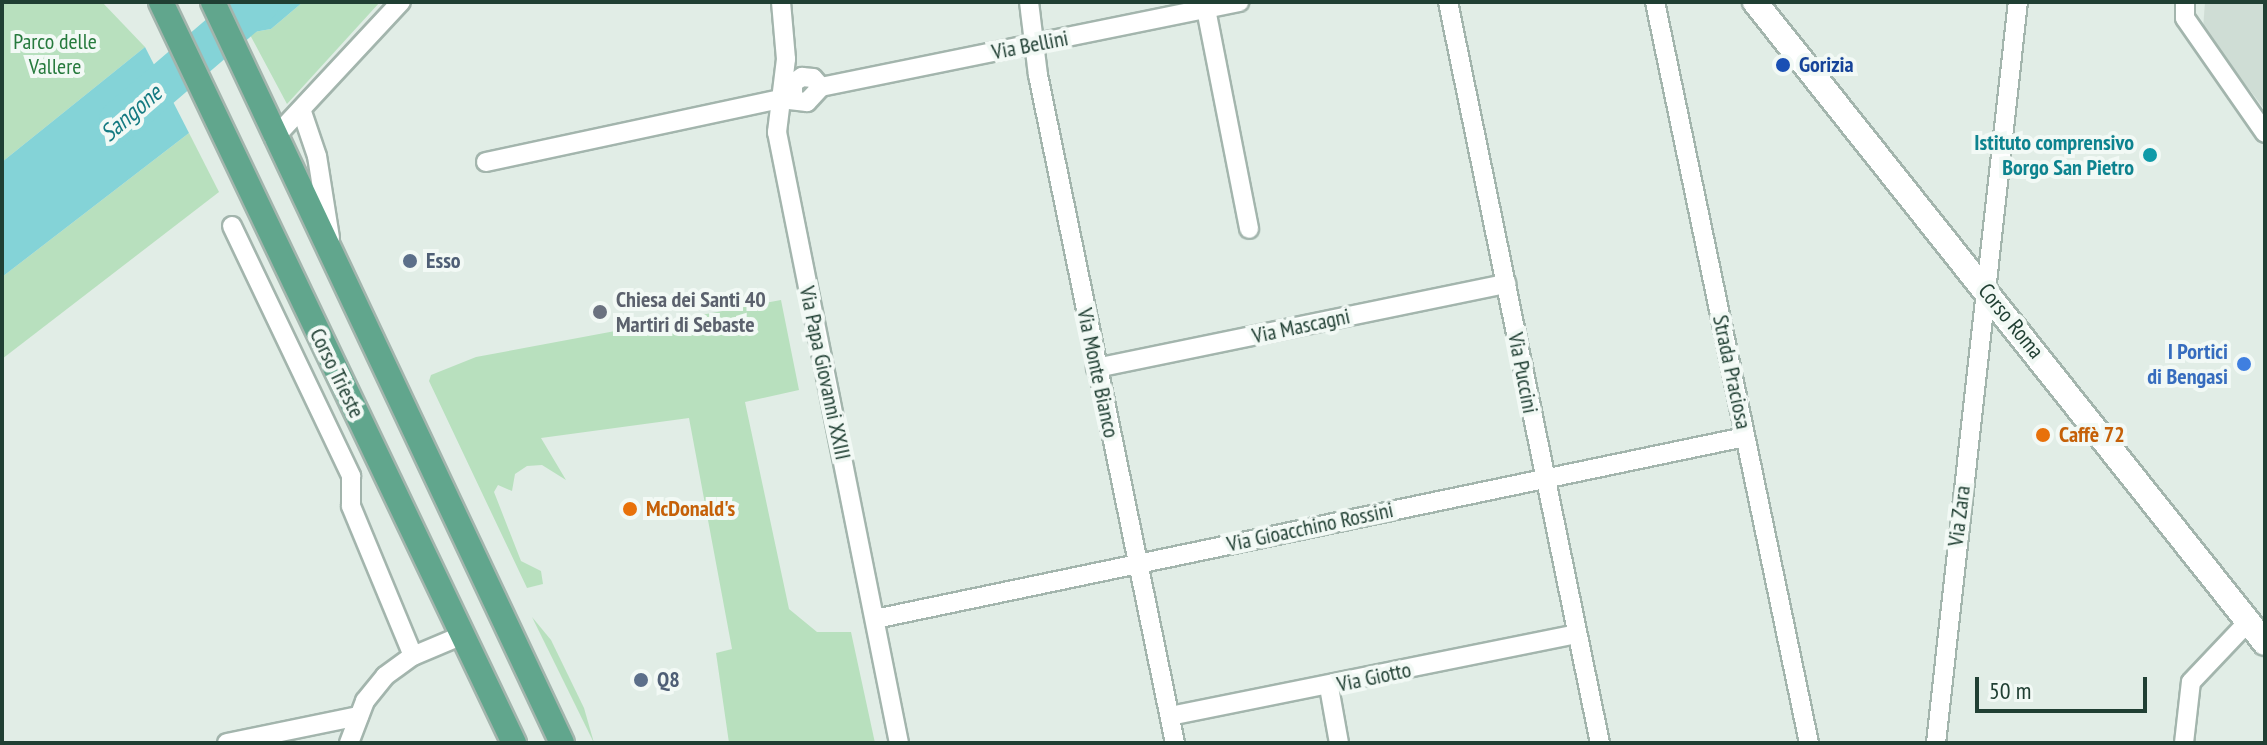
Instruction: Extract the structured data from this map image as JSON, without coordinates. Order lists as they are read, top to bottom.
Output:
{
  "streets": {
    "main road": ["Corso Trieste"],
    "street": [
      "Via Bellini",
      "Corso Roma",
      "Via Mascagni",
      "Strada Praciosa",
      "Via Papa Giovanni XXIII",
      "Via Monte Bianco",
      "Via Puccini",
      "Via Zara",
      "Via Gioacchino Rossini",
      "Via Giotto"
    ]
  },
  "crossings": [
    ["Via Bellini", "Via Papa Giovanni XXIII"],
    ["Via Bellini", "Via Monte Bianco"],
    ["Corso Roma", "Via Zara"],
    ["Via Mascagni", "Via Monte Bianco"],
    ["Via Mascagni", "Via Puccini"],
    ["Strada Praciosa", "Via Gioacchino Rossini"],
    ["Via Papa Giovanni XXIII", "Via Gioacchino Rossini"],
    ["Via Monte Bianco", "Via Gioacchino Rossini"],
    ["Via Monte Bianco", "Via Giotto"],
    ["Via Puccini", "Via Gioacchino Rossini"],
    ["Via Puccini", "Via Giotto"]
  ],
  "water": ["Sangone"],
  "parks": ["Parco delle Vallere"],
  "places": [
    "Gorizia",
    "Istituto comprensivo Borgo San Pietro",
    "Esso",
    "Chiesa dei Santi 40 Martiri di Sebaste",
    "I Portici di Bengasi",
    "Caffè 72",
    "McDonald's",
    "Q8"
  ],
  "scale_bar": "50 m"
}
